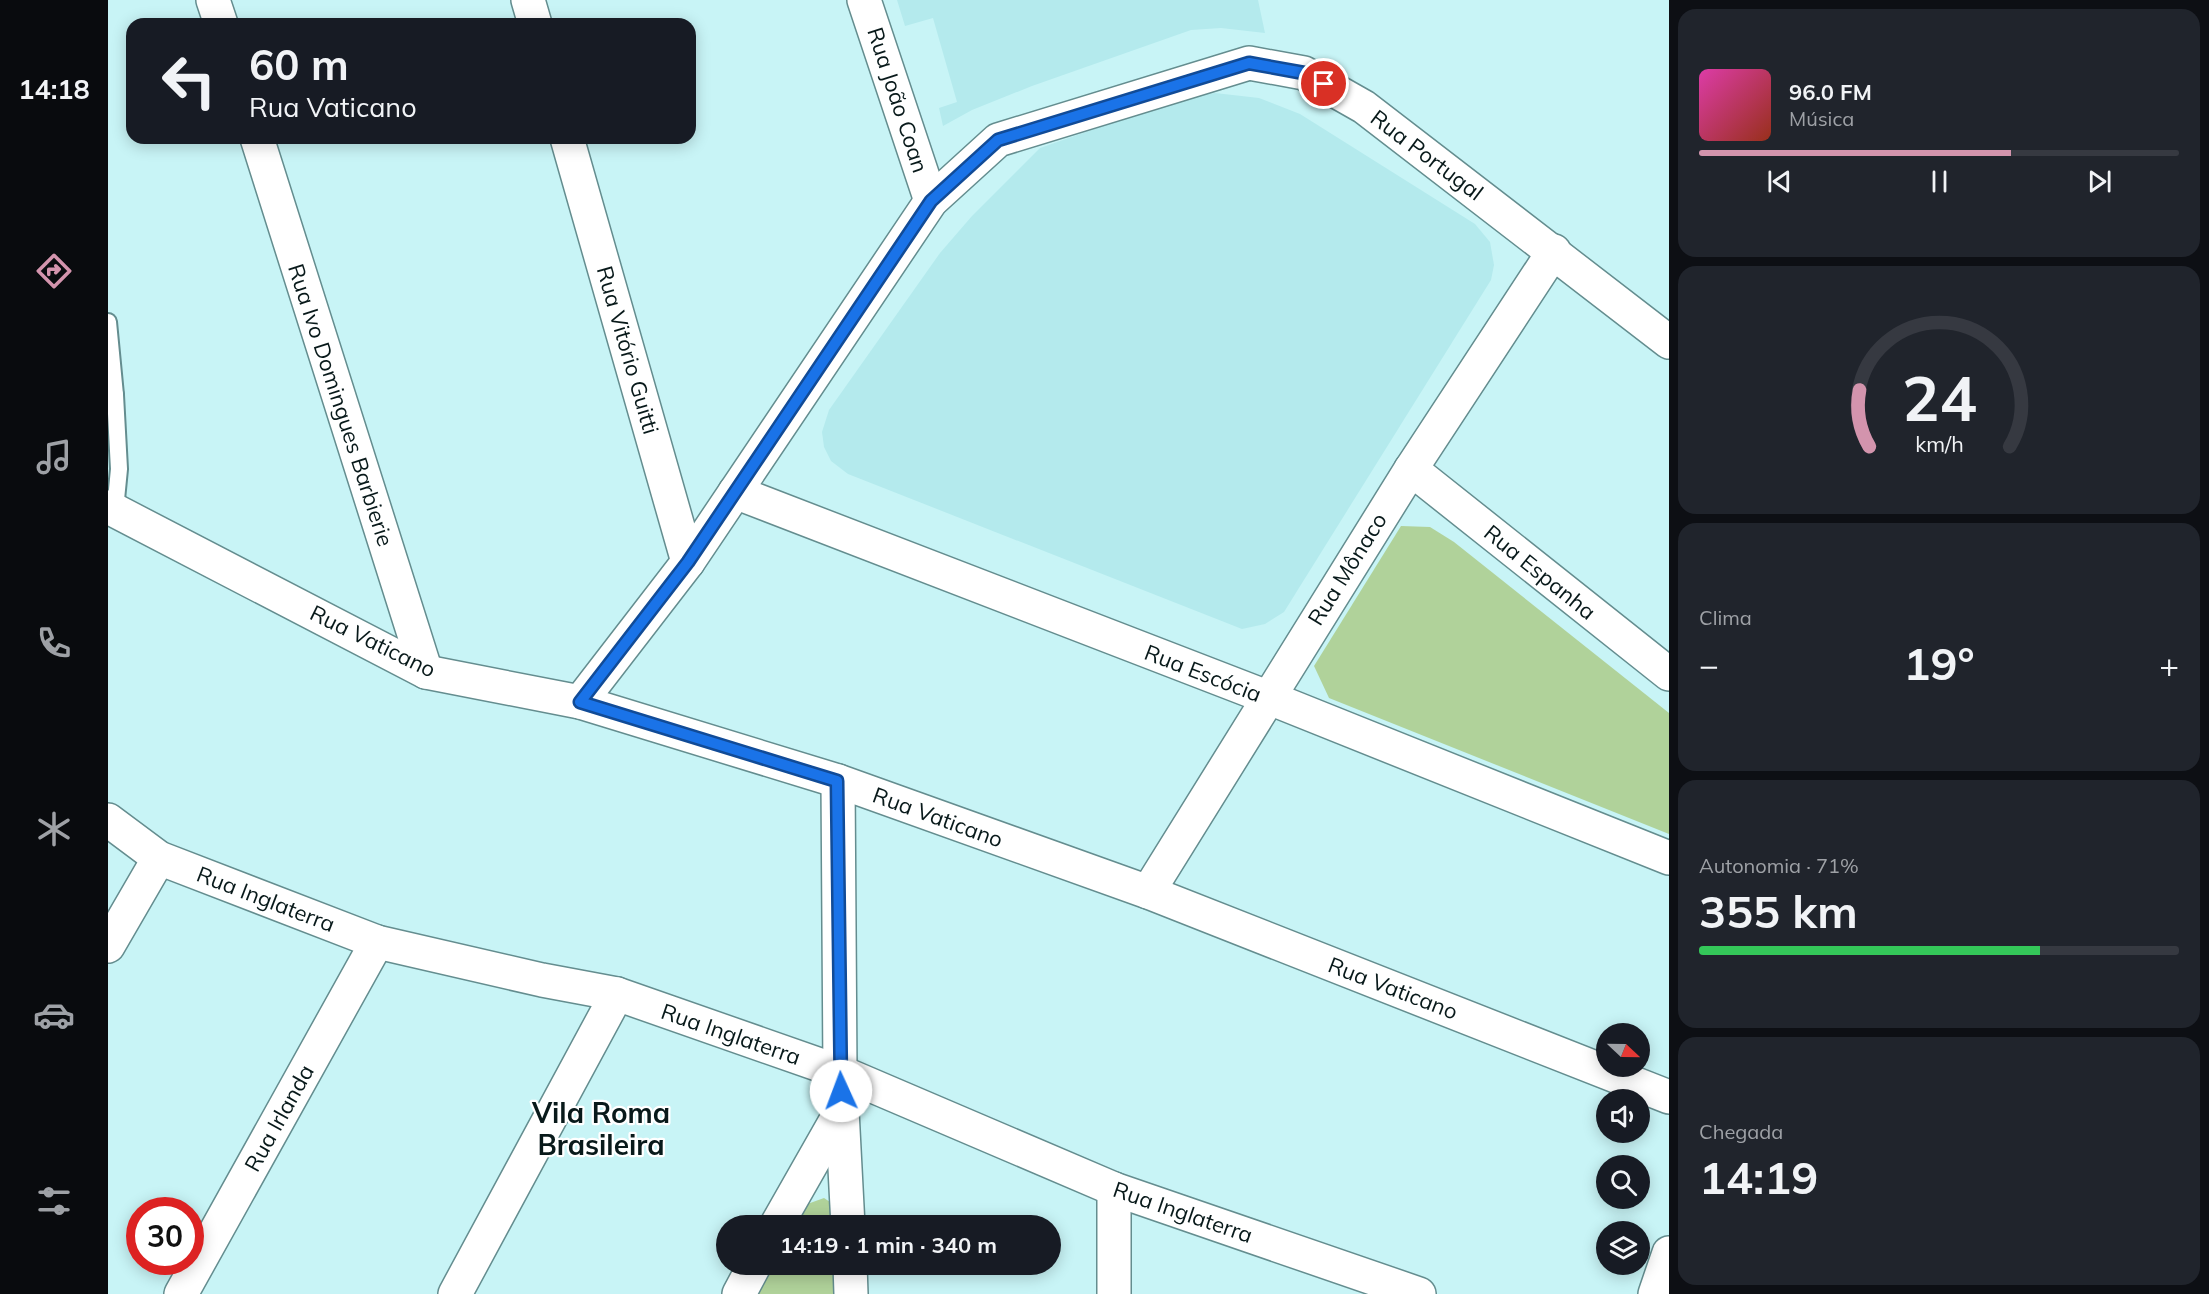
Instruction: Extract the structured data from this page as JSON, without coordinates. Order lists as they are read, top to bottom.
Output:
{
  "streets": {
    "street": [
      "Rua João Coan",
      "Rua Portugal",
      "Rua Vitório Guitti",
      "Rua Ivo Domingues Barbierie",
      "Rua Mônaco",
      "Rua Espanha",
      "Rua Vaticano",
      "Rua Escócia",
      "Rua Inglaterra",
      "Rua Irlanda"
    ]
  },
  "crossings": [
    ["Rua João Coan", "Rua Portugal"],
    ["Rua Portugal", "Rua Vitório Guitti"],
    ["Rua Portugal", "Rua Mônaco"],
    ["Rua Portugal", "Rua Vaticano"],
    ["Rua Portugal", "Rua Escócia"],
    ["Rua Ivo Domingues Barbierie", "Rua Vaticano"],
    ["Rua Mônaco", "Rua Espanha"],
    ["Rua Mônaco", "Rua Vaticano"],
    ["Rua Mônaco", "Rua Escócia"],
    ["Rua Inglaterra", "Rua Irlanda"]
  ],
  "districts": ["Vila Roma Brasileira"],
  "north": "right",
  "page": {
    "tabs": "14:18",
    "turn": ["60 m", "Rua Vaticano"],
    "song": ["96.0 FM", "Música"],
    "tile": [
      "Clima",
      ["Autonomia · 71%", "355 km"],
      ["Chegada", "14:19"]
    ],
    "heat": ["−", "19°", "+"],
    "limit": "30",
    "trip": "14:19 · 1 min · 340 m",
    "gauge": ["24", "km/h"]
  }
}
